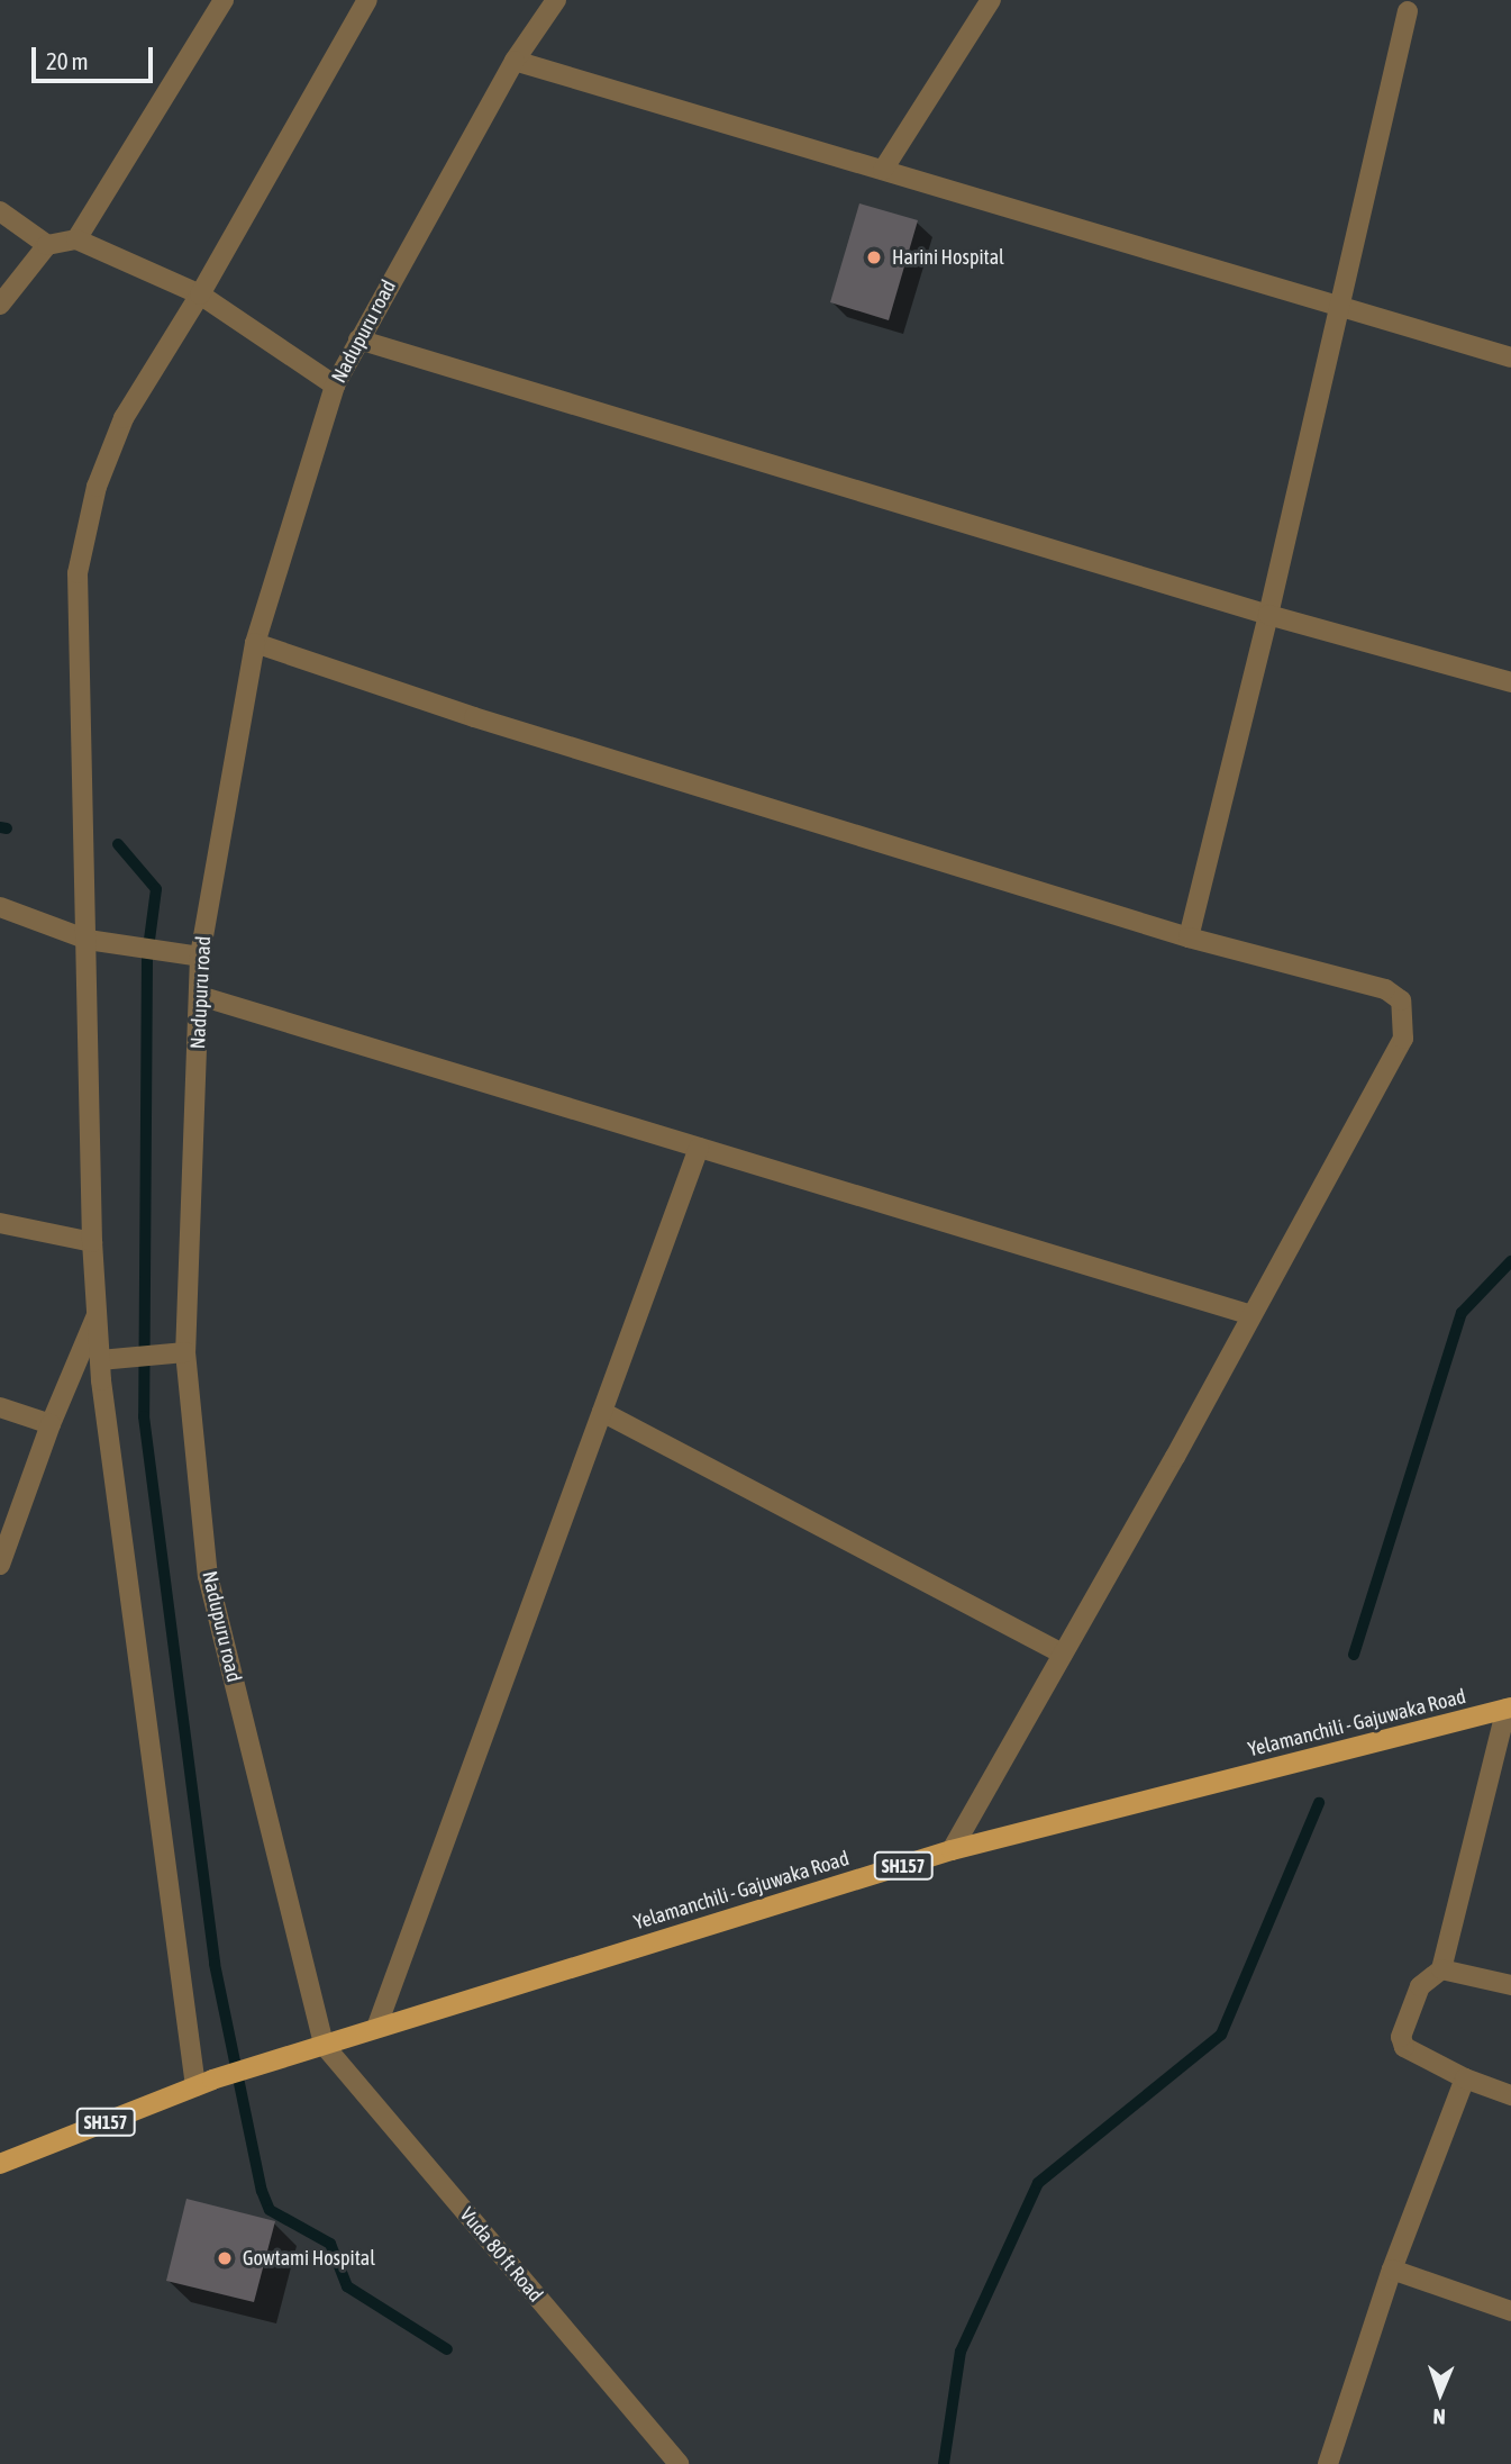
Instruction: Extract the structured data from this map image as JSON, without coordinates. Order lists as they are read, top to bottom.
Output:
{
  "streets": {
    "main road": ["Yelamanchili - Gajuwaka Road", "SH157"],
    "street": ["Nadupuru road", "Vuda 80 ft Road"]
  },
  "crossings": [
    ["Nadupuru road", "Yelamanchili - Gajuwaka Road"],
    ["Nadupuru road", "Vuda 80 ft Road"],
    ["Yelamanchili - Gajuwaka Road", "Vuda 80 ft Road"]
  ],
  "places": ["Harini Hospital", "Gowtami Hospital"],
  "scale_bar": "20 m",
  "north": "bottom"
}
